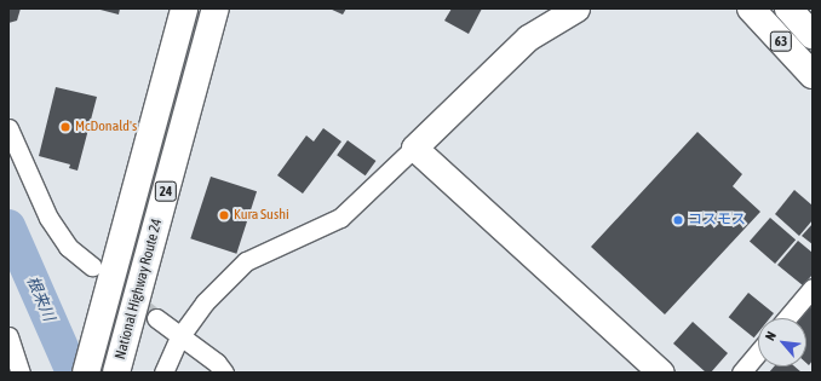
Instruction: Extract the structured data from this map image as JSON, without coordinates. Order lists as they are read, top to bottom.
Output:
{
  "streets": {
    "main road": ["63", "24", "National Highway Route 24"]
  },
  "water": ["根来川"],
  "places": ["McDonald's", "Kura Sushi", "コスモス"],
  "north": "top left"
}
